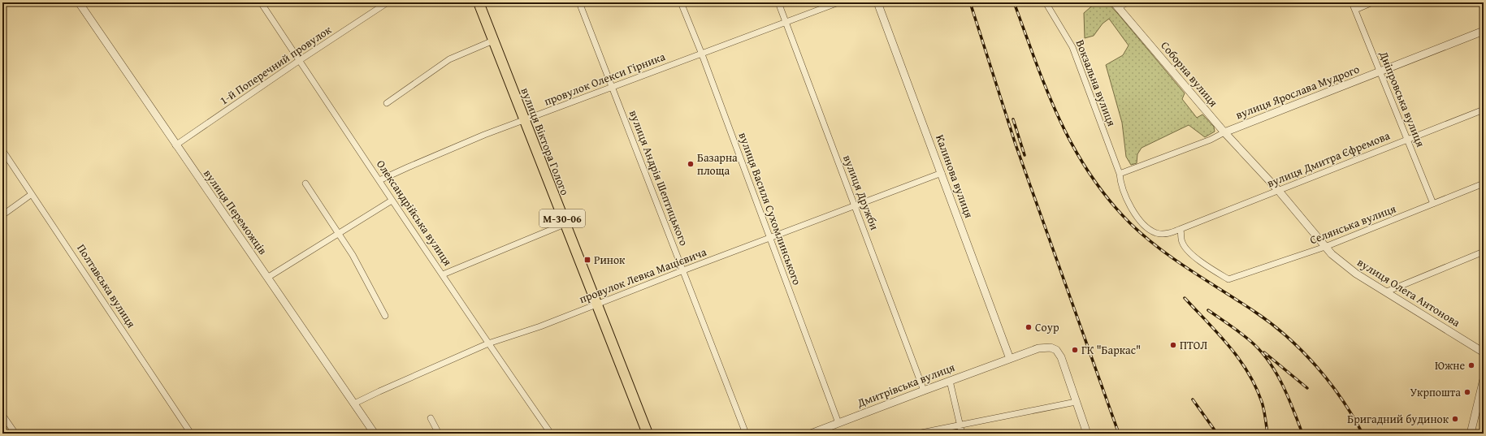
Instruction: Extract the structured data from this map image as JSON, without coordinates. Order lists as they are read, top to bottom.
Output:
{
  "streets": {
    "main road": ["вулиця Віктора Голого", "М-30-06"],
    "street": [
      "1-й Поперечний провулок",
      "Соборна вулиця",
      "провулок Олекси Гірника",
      "Вокзальна вулиця",
      "вулиця Ярослава Мудрого",
      "Дніпровська вулиця",
      "вулиця Дмитра Єфремова",
      "Калинова вулиця",
      "вулиця Андрія Шептицького",
      "вулиця Дружби",
      "вулиця Василя Сухомлинського",
      "вулиця Переможців",
      "Олександрійська вулиця",
      "Селянська вулиця",
      "провулок Левка Мацієвича",
      "Полтавська вулиця",
      "вулиця Олега Антонова",
      "Дмитрівська вулиця"
    ]
  },
  "crossings": [
    ["1-й Поперечний провулок", "вулиця Переможців"],
    ["1-й Поперечний провулок", "Олександрійська вулиця"],
    ["Соборна вулиця", "вулиця Ярослава Мудрого"],
    ["Соборна вулиця", "вулиця Дмитра Єфремова"],
    ["Соборна вулиця", "Селянська вулиця"],
    ["Соборна вулиця", "вулиця Олега Антонова"],
    ["провулок Олекси Гірника", "вулиця Віктора Голого"],
    ["провулок Олекси Гірника", "вулиця Андрія Шептицького"],
    ["провулок Олекси Гірника", "вулиця Дружби"],
    ["провулок Олекси Гірника", "вулиця Василя Сухомлинського"],
    ["провулок Олекси Гірника", "Олександрійська вулиця"],
    ["Вокзальна вулиця", "вулиця Ярослава Мудрого"],
    ["Вокзальна вулиця", "вулиця Дмитра Єфремова"],
    ["Вокзальна вулиця", "Селянська вулиця"],
    ["вулиця Ярослава Мудрого", "Дніпровська вулиця"],
    ["Дніпровська вулиця", "вулиця Дмитра Єфремова"],
    ["Дніпровська вулиця", "Селянська вулиця"],
    ["вулиця Віктора Голого", "провулок Левка Мацієвича"],
    ["вулиця Дмитра Єфремова", "Селянська вулиця"],
    ["Калинова вулиця", "провулок Левка Мацієвича"],
    ["Калинова вулиця", "Дмитрівська вулиця"],
    ["вулиця Андрія Шептицького", "провулок Левка Мацієвича"],
    ["вулиця Дружби", "провулок Левка Мацієвича"],
    ["вулиця Дружби", "Дмитрівська вулиця"],
    ["вулиця Василя Сухомлинського", "провулок Левка Мацієвича"],
    ["вулиця Василя Сухомлинського", "Дмитрівська вулиця"],
    ["вулиця Переможців", "провулок Левка Мацієвича"],
    ["Олександрійська вулиця", "провулок Левка Мацієвича"],
    ["Селянська вулиця", "вулиця Олега Антонова"]
  ],
  "places": {
    "other": [
      "Базарна площа",
      "Соур",
      "ПТОЛ",
      "ГК \"Баркас\"",
      "Южне",
      "Укрпошта",
      "Бригадний будинок"
    ],
    "transit": ["Ринок"]
  }
}
